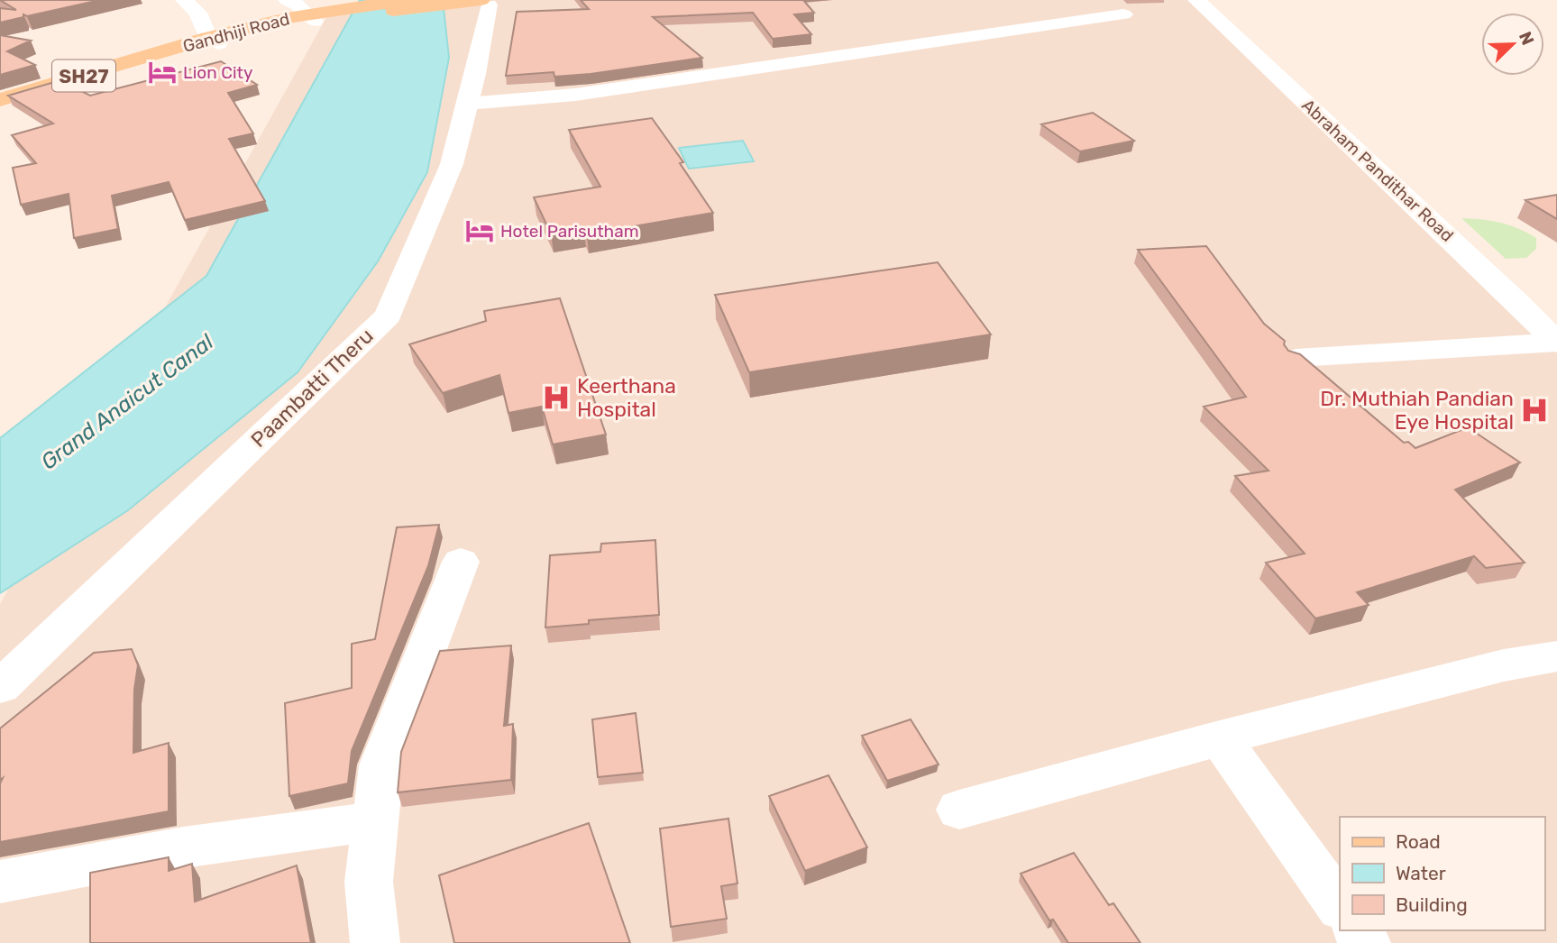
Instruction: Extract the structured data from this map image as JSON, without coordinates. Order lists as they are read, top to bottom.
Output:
{
  "streets": {
    "main road": ["Gandhiji Road", "SH27"],
    "street": ["Abraham Pandithar Road", "Paambatti Theru"]
  },
  "crossings": [
    ["Gandhiji Road", "SH27"],
    ["SH27", "Paambatti Theru"]
  ],
  "water": ["Grand Anaicut Canal"],
  "places": {
    "hotel": ["Lion City", "Hotel Parisutham"],
    "hospital": ["Keerthana Hospital", "Dr. Muthiah Pandian Eye Hospital"]
  },
  "legend": ["Road", "Water", "Building"],
  "north": "top right"
}
